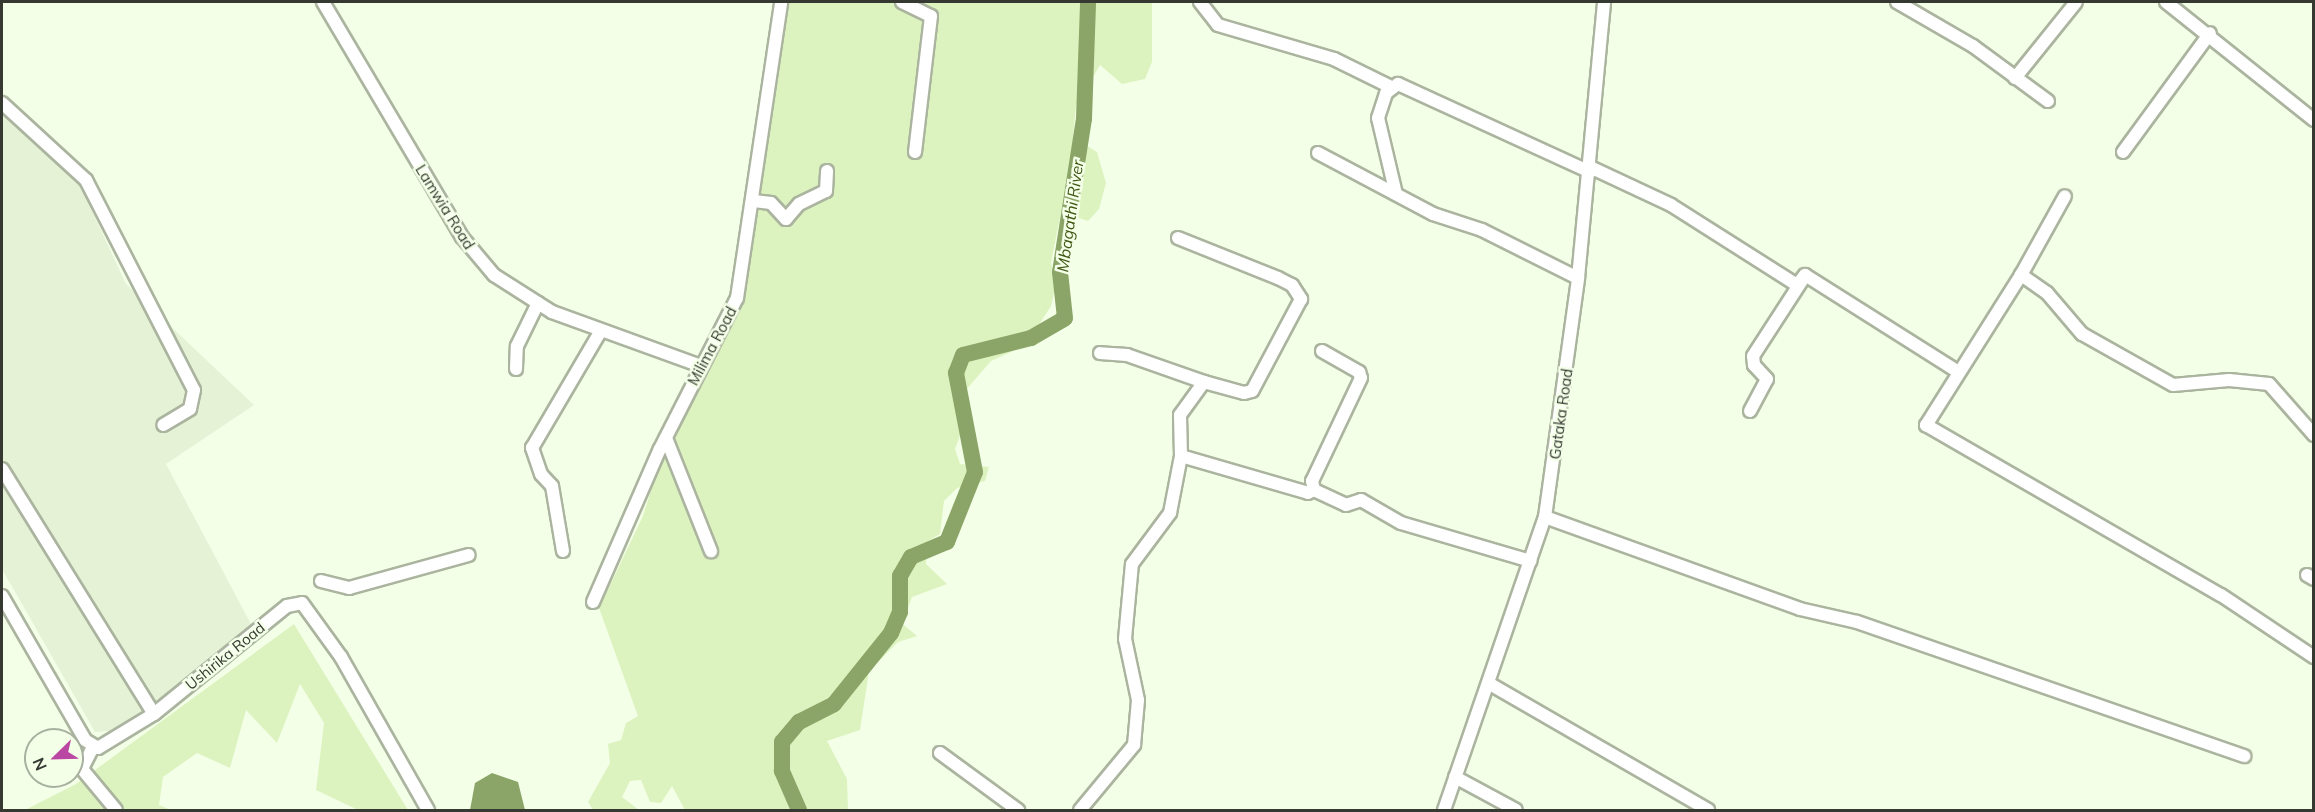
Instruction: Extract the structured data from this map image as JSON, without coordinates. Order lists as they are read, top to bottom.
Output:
{
  "streets": {
    "street": [
      "Lamwia Road",
      "Milima Road",
      "Gataka Road",
      "Ushirika Road"
    ]
  },
  "crossings": [
    ["Lamwia Road", "Milima Road"]
  ],
  "water": ["Mbagathi River"],
  "north": "bottom left"
}
